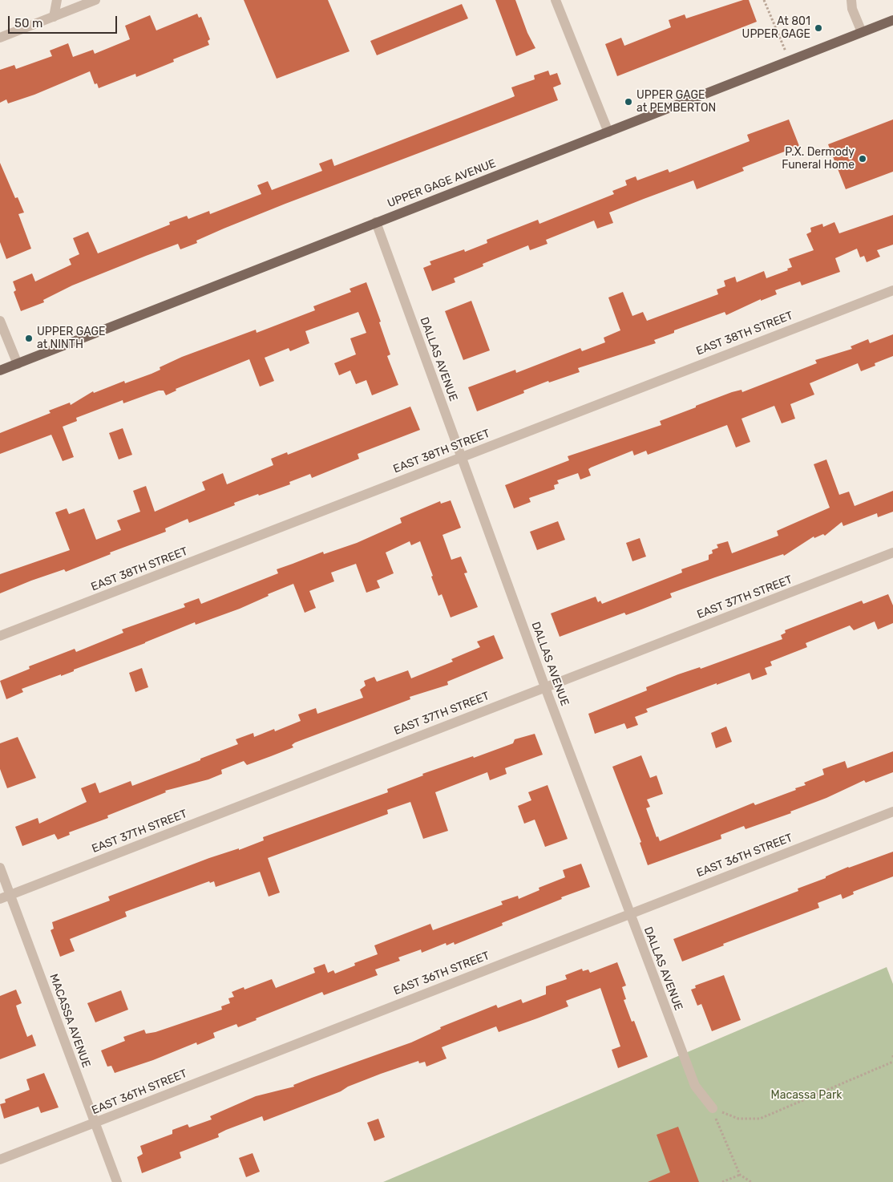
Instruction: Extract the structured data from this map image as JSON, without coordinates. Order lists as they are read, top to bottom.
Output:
{
  "streets": {
    "main road": ["UPPER GAGE AVENUE"],
    "street": [
      "EAST 38TH STREET",
      "DALLAS AVENUE",
      "EAST 37TH STREET",
      "EAST 36TH STREET",
      "MACASSA AVENUE"
    ]
  },
  "crossings": [
    ["UPPER GAGE AVENUE", "DALLAS AVENUE"],
    ["EAST 38TH STREET", "DALLAS AVENUE"],
    ["DALLAS AVENUE", "EAST 37TH STREET"],
    ["DALLAS AVENUE", "EAST 36TH STREET"],
    ["EAST 37TH STREET", "MACASSA AVENUE"],
    ["EAST 36TH STREET", "MACASSA AVENUE"]
  ],
  "parks": ["Macassa Park"],
  "places": [
    "At 801 UPPER GAGE",
    "UPPER GAGE at PEMBERTON",
    "P.X. Dermody Funeral Home",
    "UPPER GAGE at NINTH"
  ],
  "scale_bar": "50 m"
}
